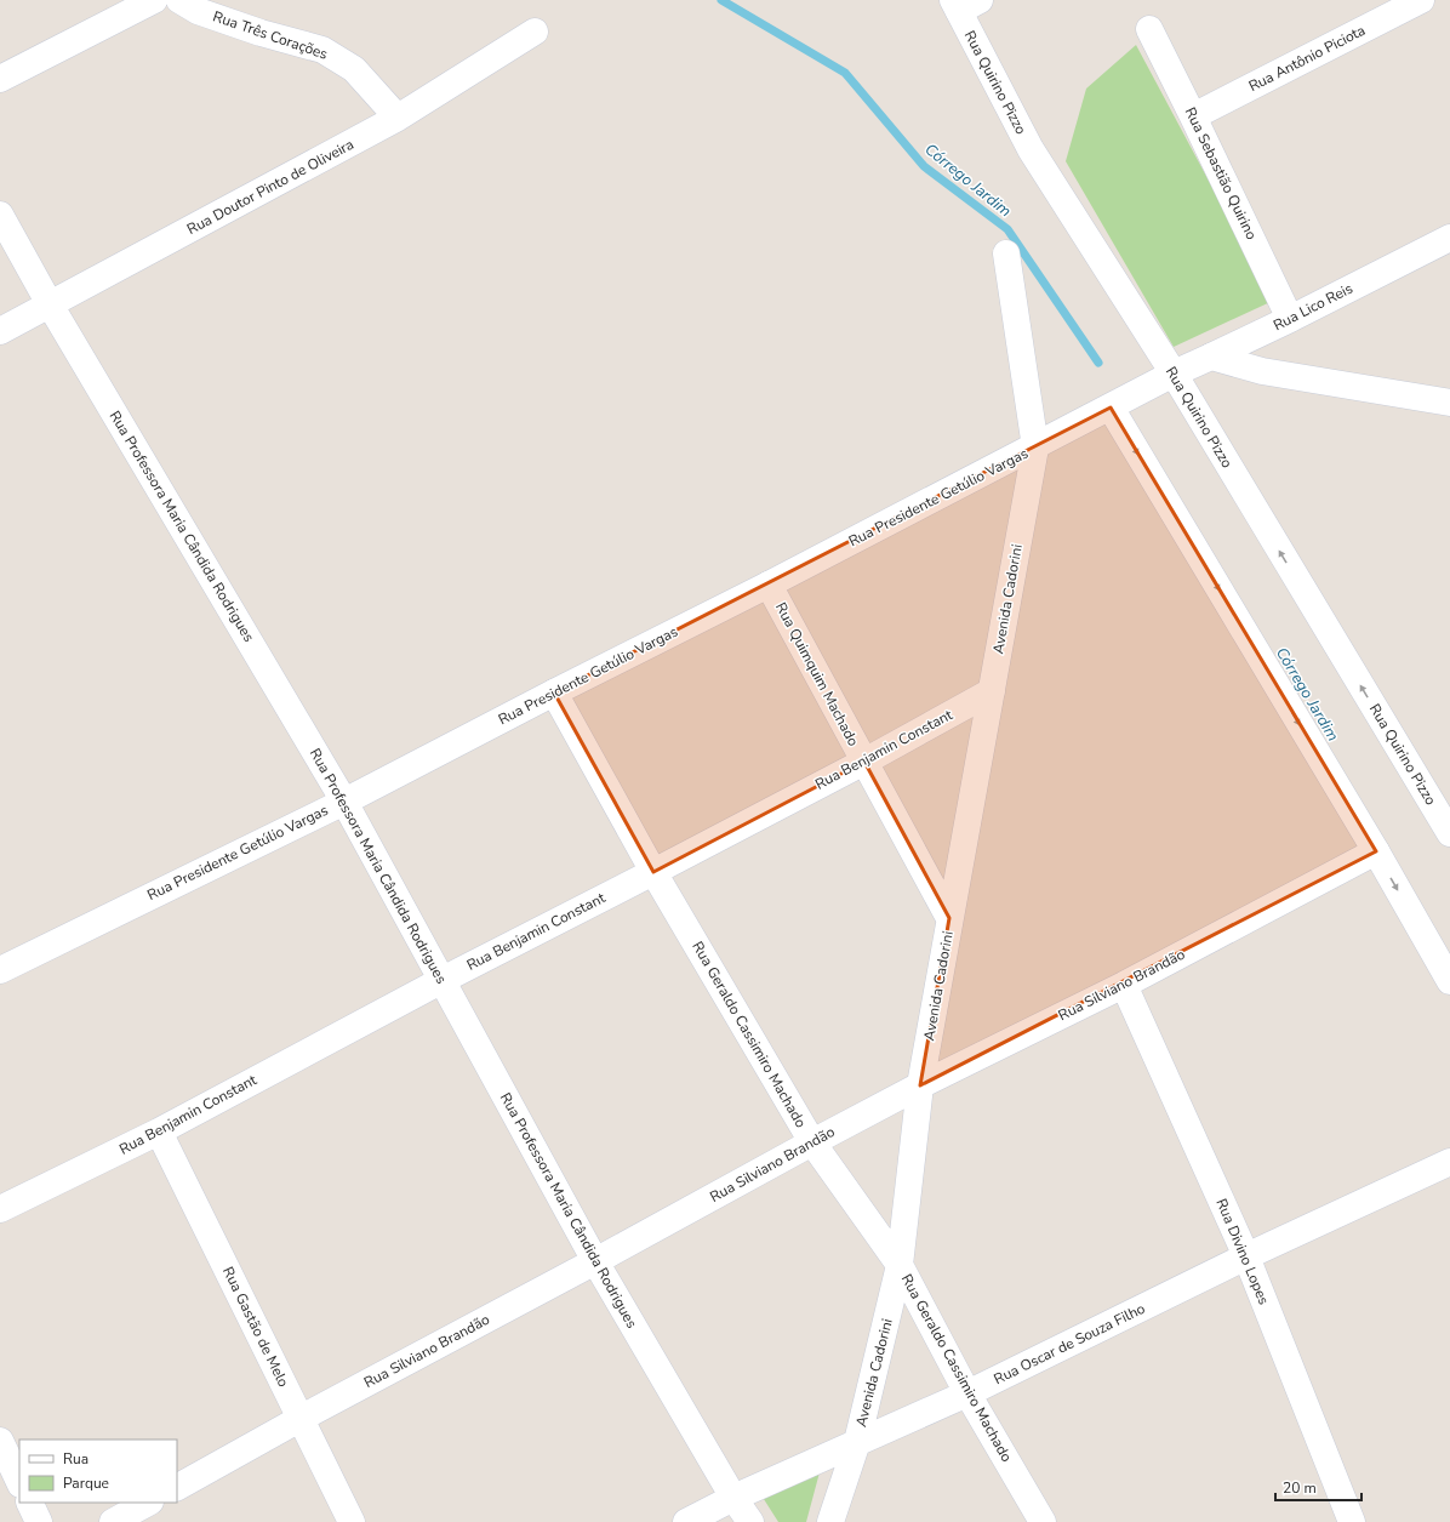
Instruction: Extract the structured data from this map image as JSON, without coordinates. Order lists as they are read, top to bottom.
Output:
{
  "streets": {
    "street": [
      "Rua Três Corações",
      "Rua Antônio Piciota",
      "Rua Quirino Pizzo",
      "Rua Sebastião Quirino",
      "Rua Doutor Pinto de Oliveira",
      "Rua Lico Reis",
      "Rua Presidente Getúlio Vargas",
      "Rua Professora Maria Cândida Rodrigues",
      "Avenida Cadorini",
      "Rua Quimquim Machado",
      "Rua Benjamin Constant",
      "Rua Silviano Brandão",
      "Rua Geraldo Cassimiro Machado",
      "Rua Divino Lopes",
      "Rua Gastão de Melo",
      "Rua Oscar de Souza Filho"
    ]
  },
  "crossings": [
    ["Rua Três Corações", "Rua Doutor Pinto de Oliveira"],
    ["Rua Antônio Piciota", "Rua Sebastião Quirino"],
    ["Rua Quirino Pizzo", "Rua Lico Reis"],
    ["Rua Quirino Pizzo", "Rua Presidente Getúlio Vargas"],
    ["Rua Sebastião Quirino", "Rua Lico Reis"],
    ["Rua Doutor Pinto de Oliveira", "Rua Professora Maria Cândida Rodrigues"],
    ["Rua Lico Reis", "Rua Presidente Getúlio Vargas"],
    ["Rua Presidente Getúlio Vargas", "Rua Professora Maria Cândida Rodrigues"],
    ["Rua Presidente Getúlio Vargas", "Avenida Cadorini"],
    ["Rua Presidente Getúlio Vargas", "Rua Quimquim Machado"],
    ["Rua Presidente Getúlio Vargas", "Rua Geraldo Cassimiro Machado"],
    ["Rua Professora Maria Cândida Rodrigues", "Rua Benjamin Constant"],
    ["Rua Professora Maria Cândida Rodrigues", "Rua Silviano Brandão"],
    ["Rua Professora Maria Cândida Rodrigues", "Rua Oscar de Souza Filho"],
    ["Avenida Cadorini", "Rua Quimquim Machado"],
    ["Avenida Cadorini", "Rua Benjamin Constant"],
    ["Avenida Cadorini", "Rua Silviano Brandão"],
    ["Avenida Cadorini", "Rua Geraldo Cassimiro Machado"],
    ["Avenida Cadorini", "Rua Oscar de Souza Filho"],
    ["Rua Quimquim Machado", "Rua Benjamin Constant"],
    ["Rua Benjamin Constant", "Rua Geraldo Cassimiro Machado"],
    ["Rua Benjamin Constant", "Rua Gastão de Melo"],
    ["Rua Silviano Brandão", "Rua Geraldo Cassimiro Machado"],
    ["Rua Silviano Brandão", "Rua Divino Lopes"],
    ["Rua Silviano Brandão", "Rua Gastão de Melo"],
    ["Rua Geraldo Cassimiro Machado", "Rua Oscar de Souza Filho"],
    ["Rua Divino Lopes", "Rua Oscar de Souza Filho"]
  ],
  "water": ["Córrego Jardim"],
  "legend": ["Rua", "Parque"],
  "scale_bar": "20 m"
}
